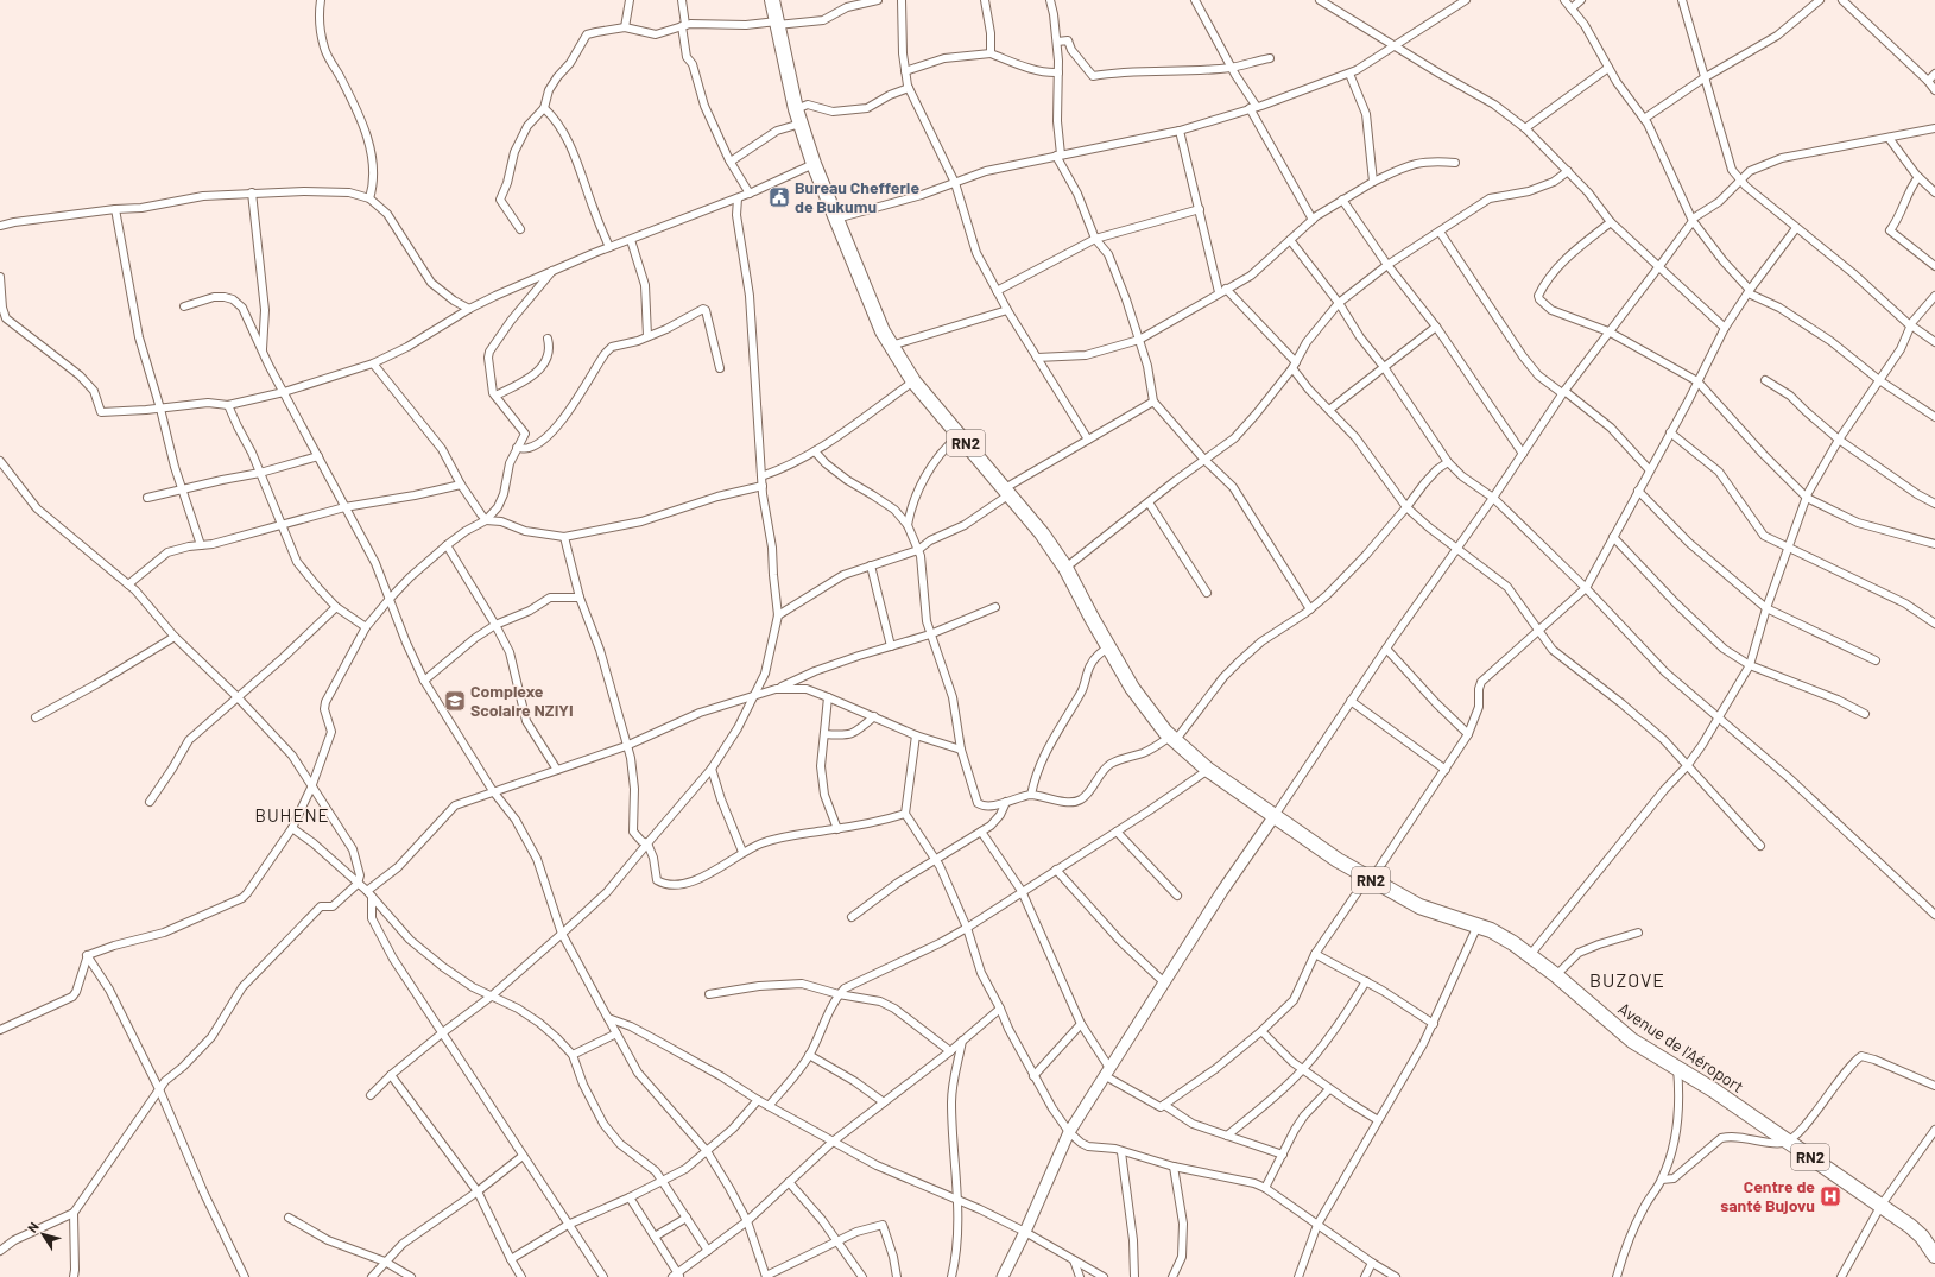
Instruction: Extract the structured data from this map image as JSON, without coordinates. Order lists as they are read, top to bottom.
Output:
{
  "streets": {
    "highway": ["RN2", "Avenue de l'Aéroport"]
  },
  "crossings": [
    ["RN2", "Avenue de l'Aéroport"]
  ],
  "districts": ["BUHENE", "BUZOVE"],
  "places": {
    "public building": ["Bureau Chefferie de Bukumu"],
    "school or university": ["Complexe Scolaire NZIYI"],
    "hospital": ["Centre de santé Bujovu"]
  },
  "north": "top left"
}
